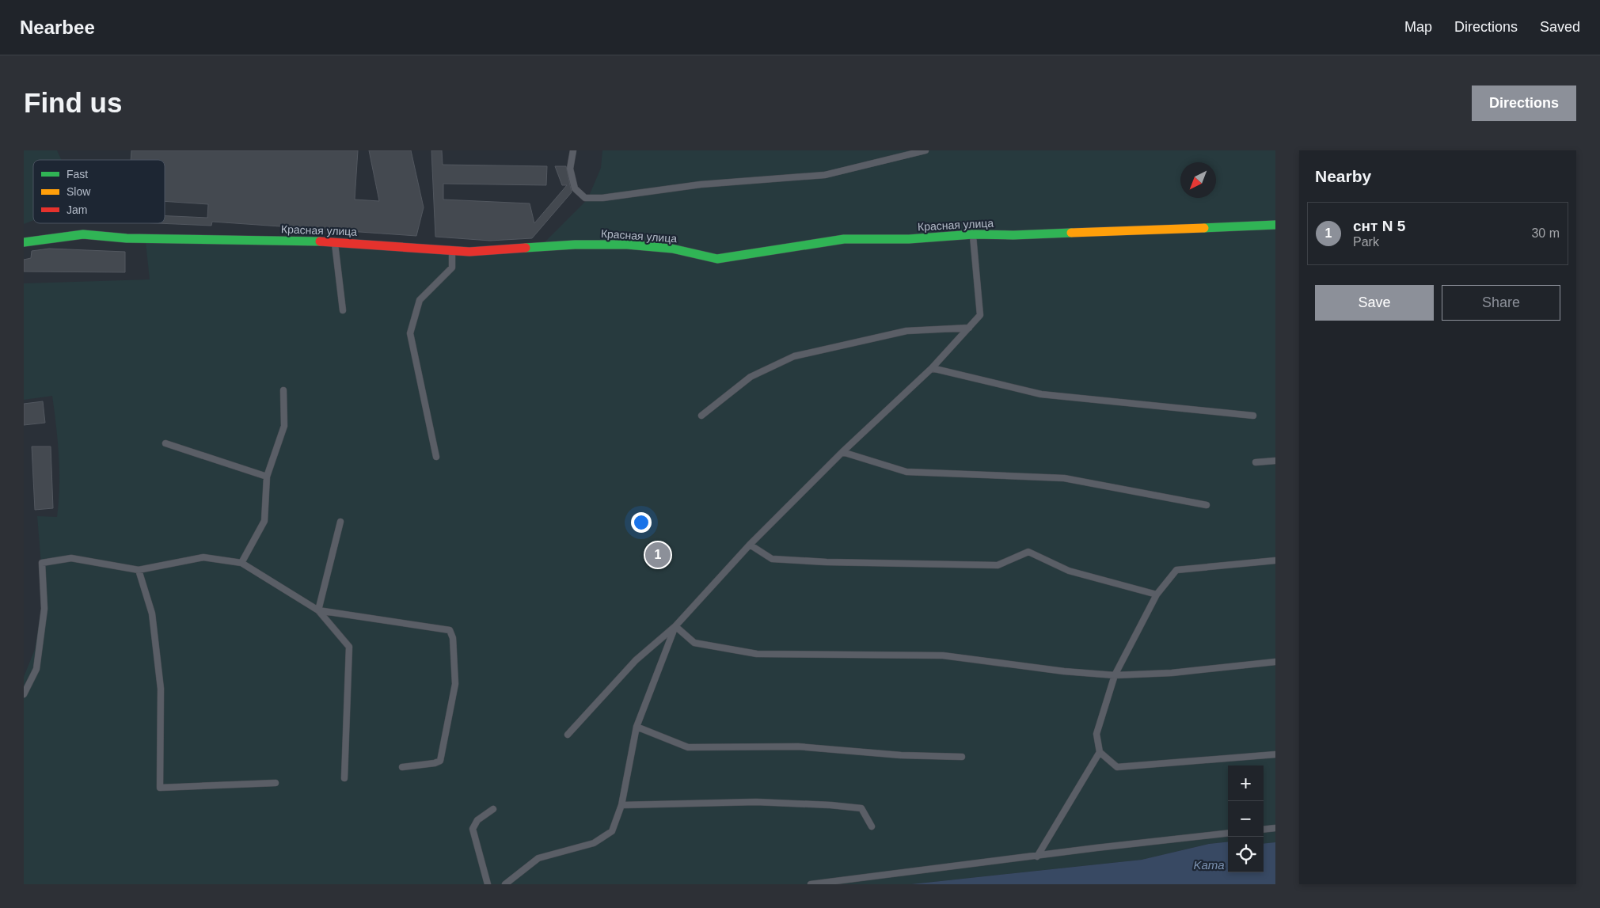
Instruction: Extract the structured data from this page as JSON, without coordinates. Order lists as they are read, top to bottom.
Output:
{
  "streets": {
    "street": ["Красная улица"]
  },
  "water": ["Kama"],
  "legend": ["Fast", "Slow", "Jam"],
  "north": "bottom left",
  "page": {
    "header": "Nearbee",
    "nav": ["Map", "Directions", "Saved"],
    "buttons": [
      "Directions",
      ["Save", "Share"]
    ],
    "title": "Find us",
    "heading": "Nearby",
    "list": [
      {
        "mark": "1",
        "name": "снт N 5",
        "note": "Park",
        "value": "30 m"
      }
    ],
    "pins": "1",
    "map_buttons": ["+", "−"]
  }
}
